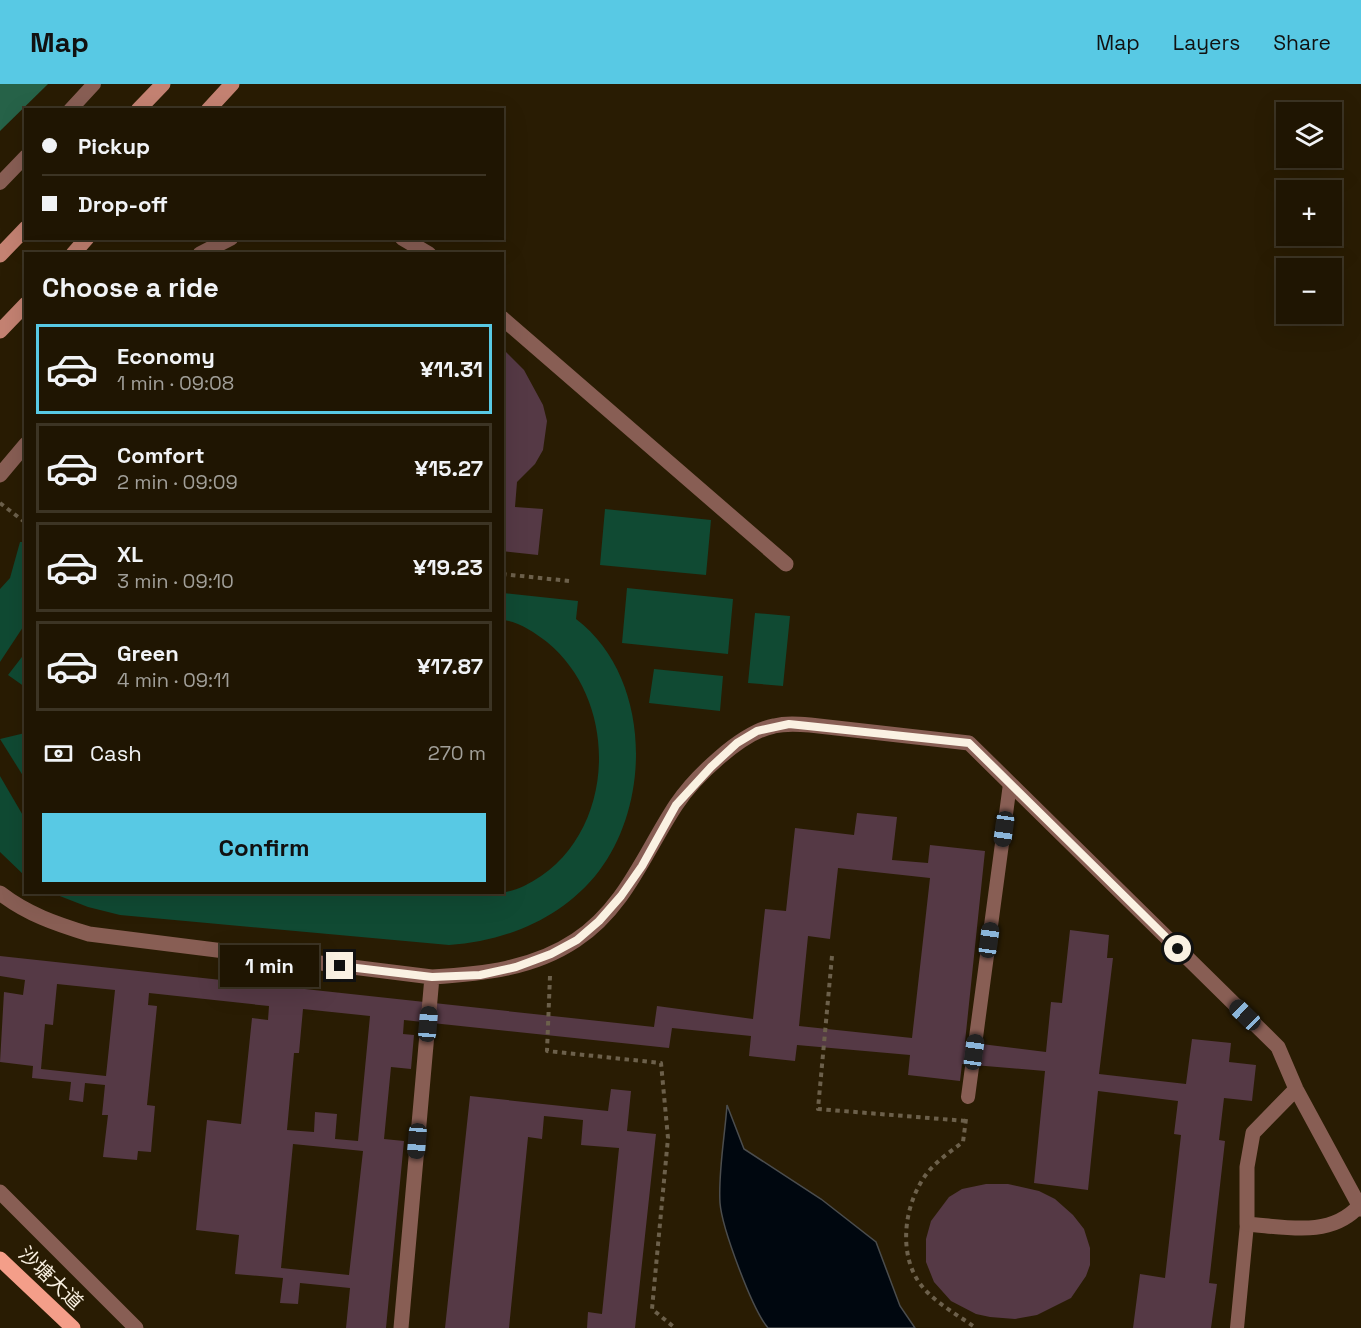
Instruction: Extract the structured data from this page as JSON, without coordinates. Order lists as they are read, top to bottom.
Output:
{
  "streets": {
    "main road": ["沙塘大道"]
  },
  "page": {
    "header": "Map",
    "nav": ["Map", "Layers", "Share"],
    "map_buttons": ["+", "−"],
    "banner": ["Pickup", "Drop-off"],
    "heading": "Choose a ride",
    "list": [
      {
        "name": "Economy",
        "note": "1 min · 09:08",
        "value": "¥11.31"
      },
      {
        "name": "Comfort",
        "note": "2 min · 09:09",
        "value": "¥15.27"
      },
      {
        "name": "XL",
        "note": "3 min · 09:10",
        "value": "¥19.23"
      },
      {
        "name": "Green",
        "note": "4 min · 09:11",
        "value": "¥17.87"
      }
    ],
    "pay": ["Cash", "270 m"],
    "buttons": "Confirm",
    "bubble": "1 min"
  }
}
